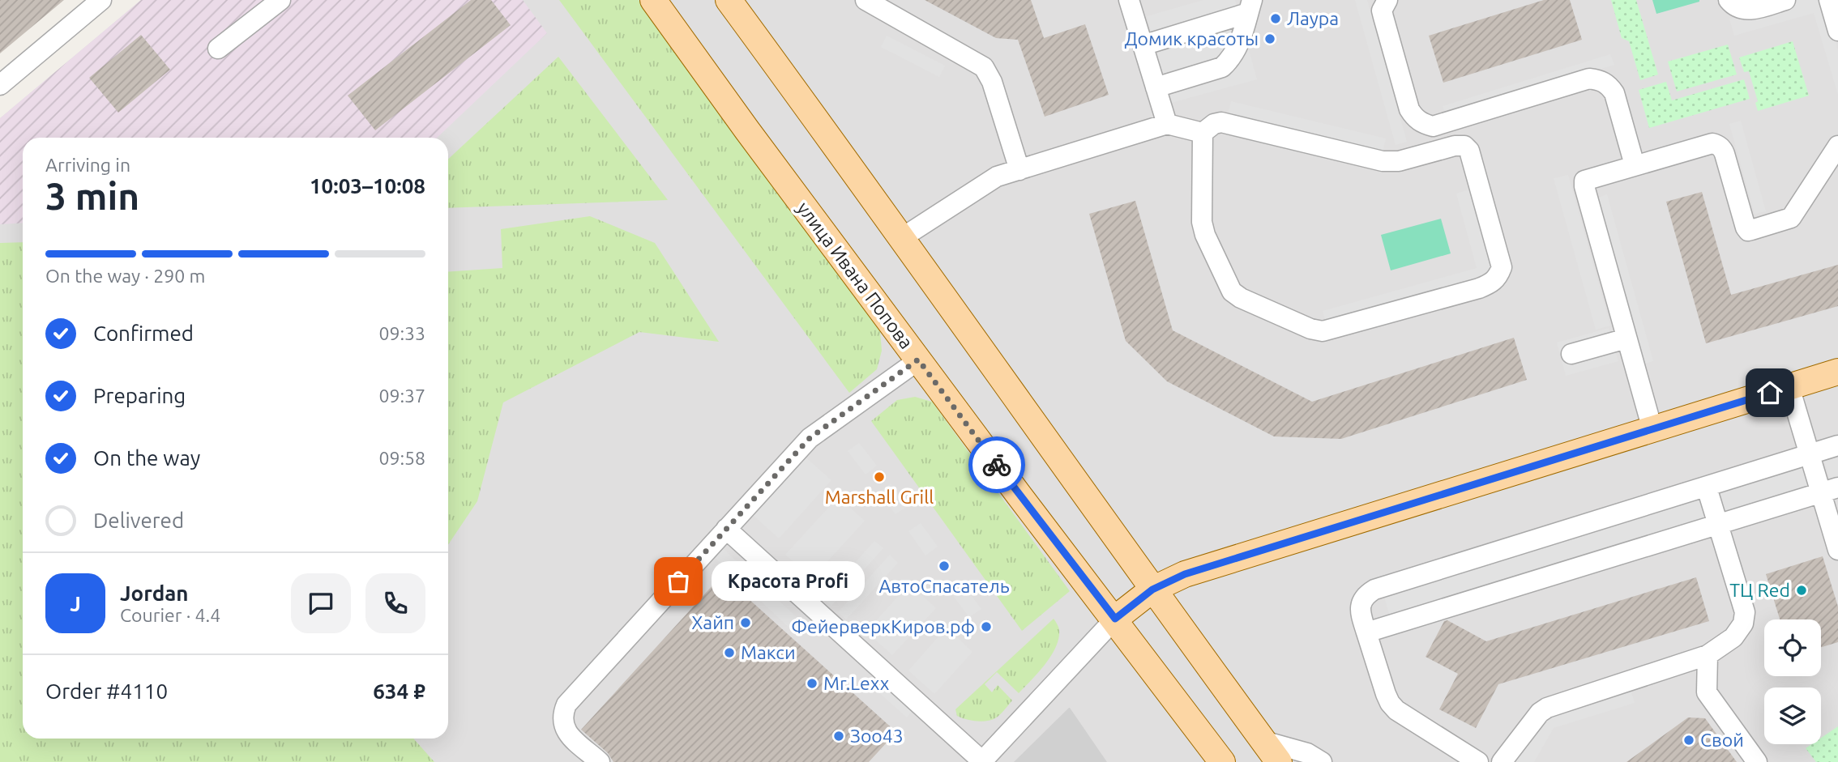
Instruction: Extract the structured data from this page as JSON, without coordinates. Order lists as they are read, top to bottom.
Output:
{
  "streets": {
    "main road": ["улица Ивана Попова"]
  },
  "places": [
    "Лаура",
    "Домик красоты",
    "Marshall Grill",
    "АвтоСпасатель",
    "Красота Profi",
    "ТЦ Red",
    "Хайп",
    "ФейерверкКиров.рф",
    "Макси",
    "Mr.Lexx",
    "Зоо43",
    "Свой"
  ],
  "page": {
    "heading": ["3 min", "Arriving in", "10:03–10:08"],
    "panel": [
      "Jordan",
      "Courier · 4.4",
      "Order #4110",
      "634 ₽"
    ],
    "bar": "On the way · 290 m",
    "list": [
      ["Confirmed", "09:33"],
      ["Preparing", "09:37"],
      ["On the way", "09:58"],
      "Delivered"
    ],
    "bubble": "Красота Profi",
    "round": "J"
  }
}
